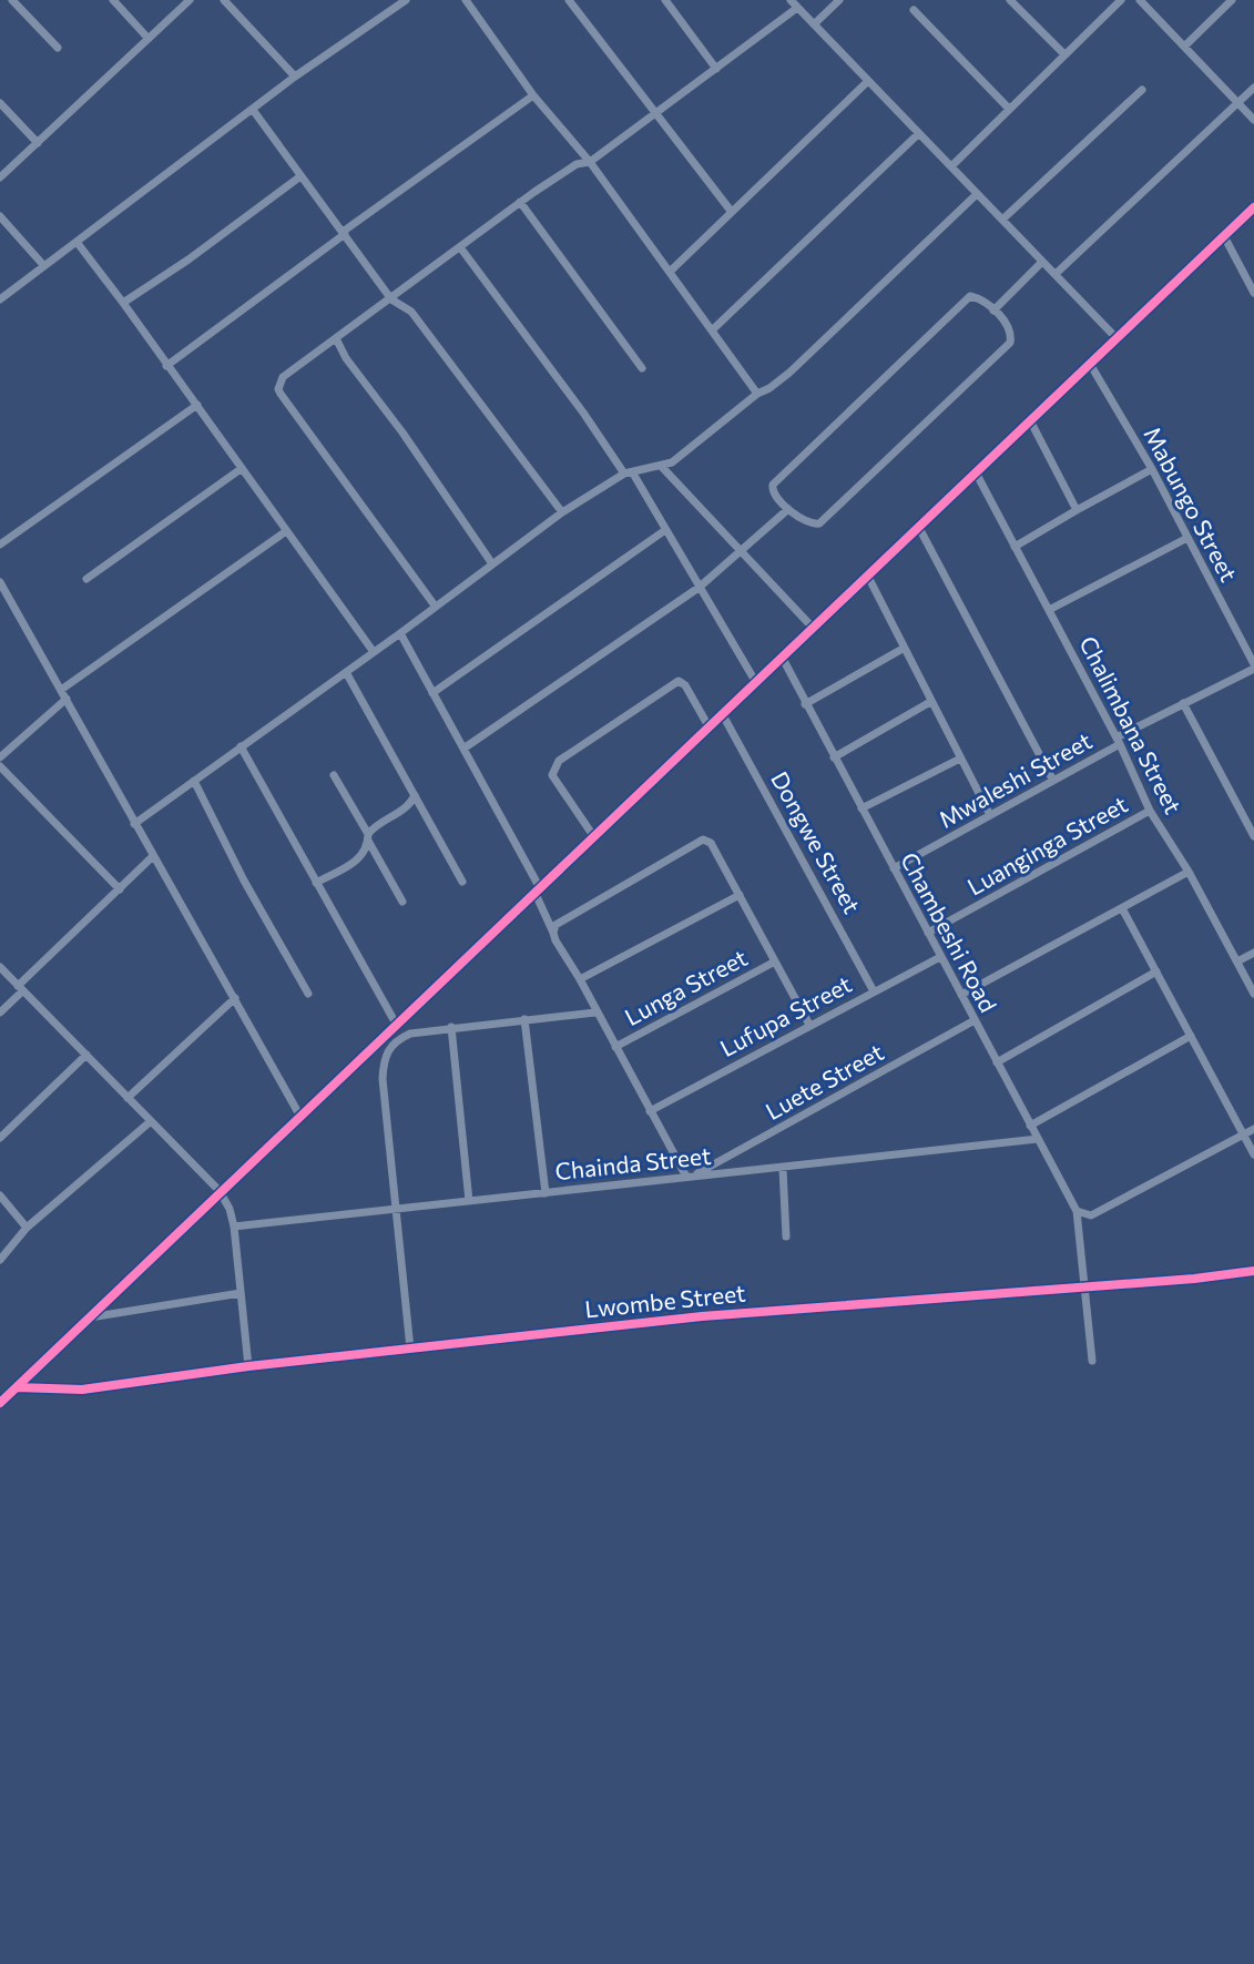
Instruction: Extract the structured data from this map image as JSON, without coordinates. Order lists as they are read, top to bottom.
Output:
{
  "streets": {
    "street": [
      "Mabungo Street",
      "Chalimbana Street",
      "Mwaleshi Street",
      "Dongwe Street",
      "Luanginga Street",
      "Chambeshi Road",
      "Lunga Street",
      "Lufupa Street",
      "Luete Street",
      "Chainda Street",
      "Lwombe Street"
    ]
  },
  "crossings": [
    ["Mabungo Street", "Mwaleshi Street"],
    ["Chalimbana Street", "Mwaleshi Street"],
    ["Chalimbana Street", "Luanginga Street"],
    ["Mwaleshi Street", "Chambeshi Road"],
    ["Dongwe Street", "Lufupa Street"],
    ["Luanginga Street", "Chambeshi Road"],
    ["Chambeshi Road", "Lufupa Street"],
    ["Chambeshi Road", "Luete Street"],
    ["Chambeshi Road", "Chainda Street"],
    ["Chambeshi Road", "Lwombe Street"],
    ["Luete Street", "Chainda Street"]
  ]
}
